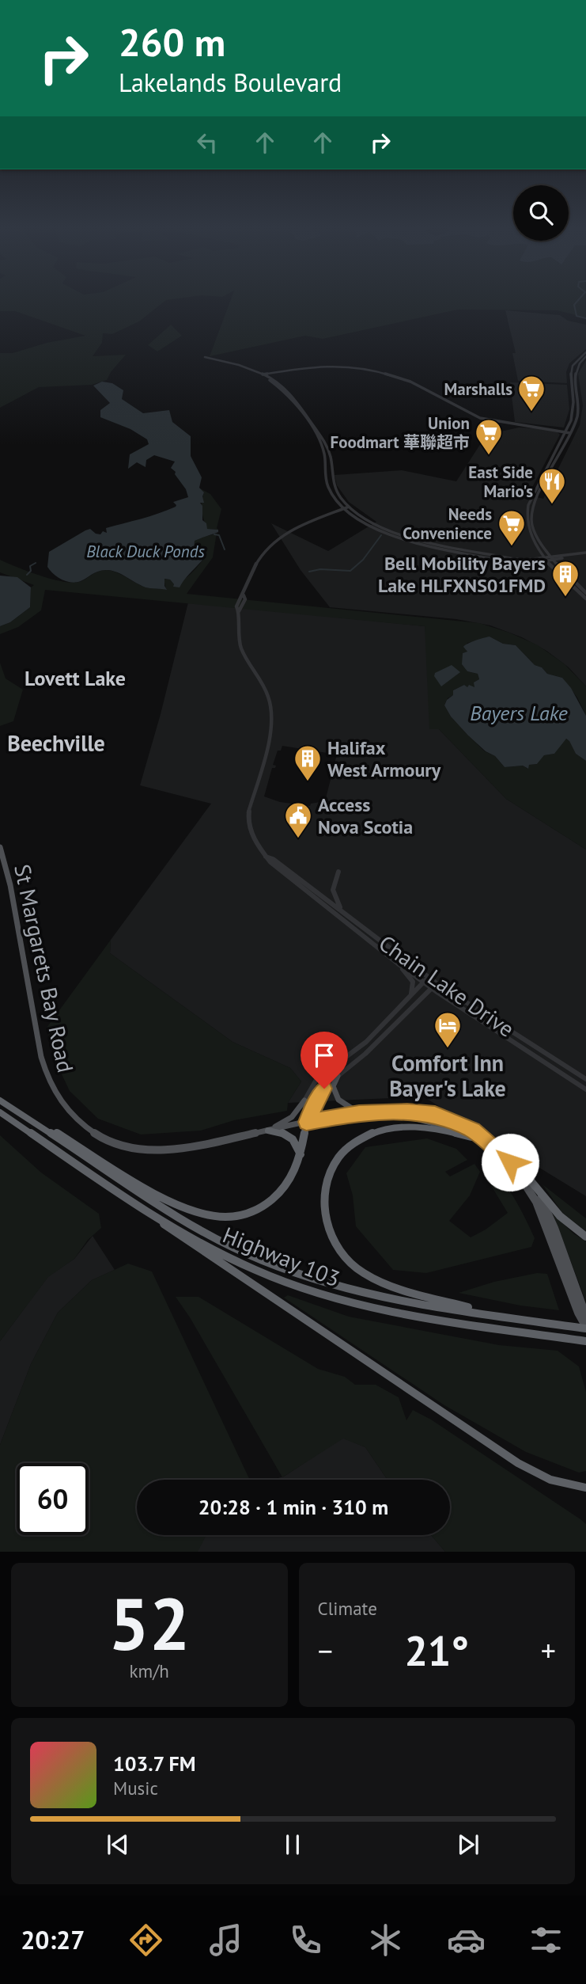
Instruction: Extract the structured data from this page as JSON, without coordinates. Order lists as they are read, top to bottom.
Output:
{
  "streets": {
    "highway": ["Highway 103"],
    "main road": ["St Margarets Bay Road"],
    "street": ["Chain Lake Drive"]
  },
  "crossings": [
    ["St Margarets Bay Road", "Highway 103"]
  ],
  "districts": ["Lovett Lake", "Beechville"],
  "water": ["Black Duck Ponds", "Bayers Lake"],
  "places": {
    "supermarket": ["Marshalls", "Union Foodmart 華聯超市", "Needs Convenience"],
    "restaurant": ["East Side Mario's"],
    "building": ["Bell Mobility Bayers Lake HLFXNS01FMD", "Halifax West Armoury"],
    "public building": ["Access Nova Scotia"],
    "hotel": ["Comfort Inn Bayer's Lake"]
  },
  "page": {
    "turn": ["260 m", "Lakelands Boulevard"],
    "limit": "60",
    "trip": "20:28 · 1 min · 310 m",
    "tile": [
      ["52", "km/h"],
      "Climate"
    ],
    "heat": ["−", "21°", "+"],
    "song": ["103.7 FM", "Music"],
    "tabs": "20:27"
  }
}
